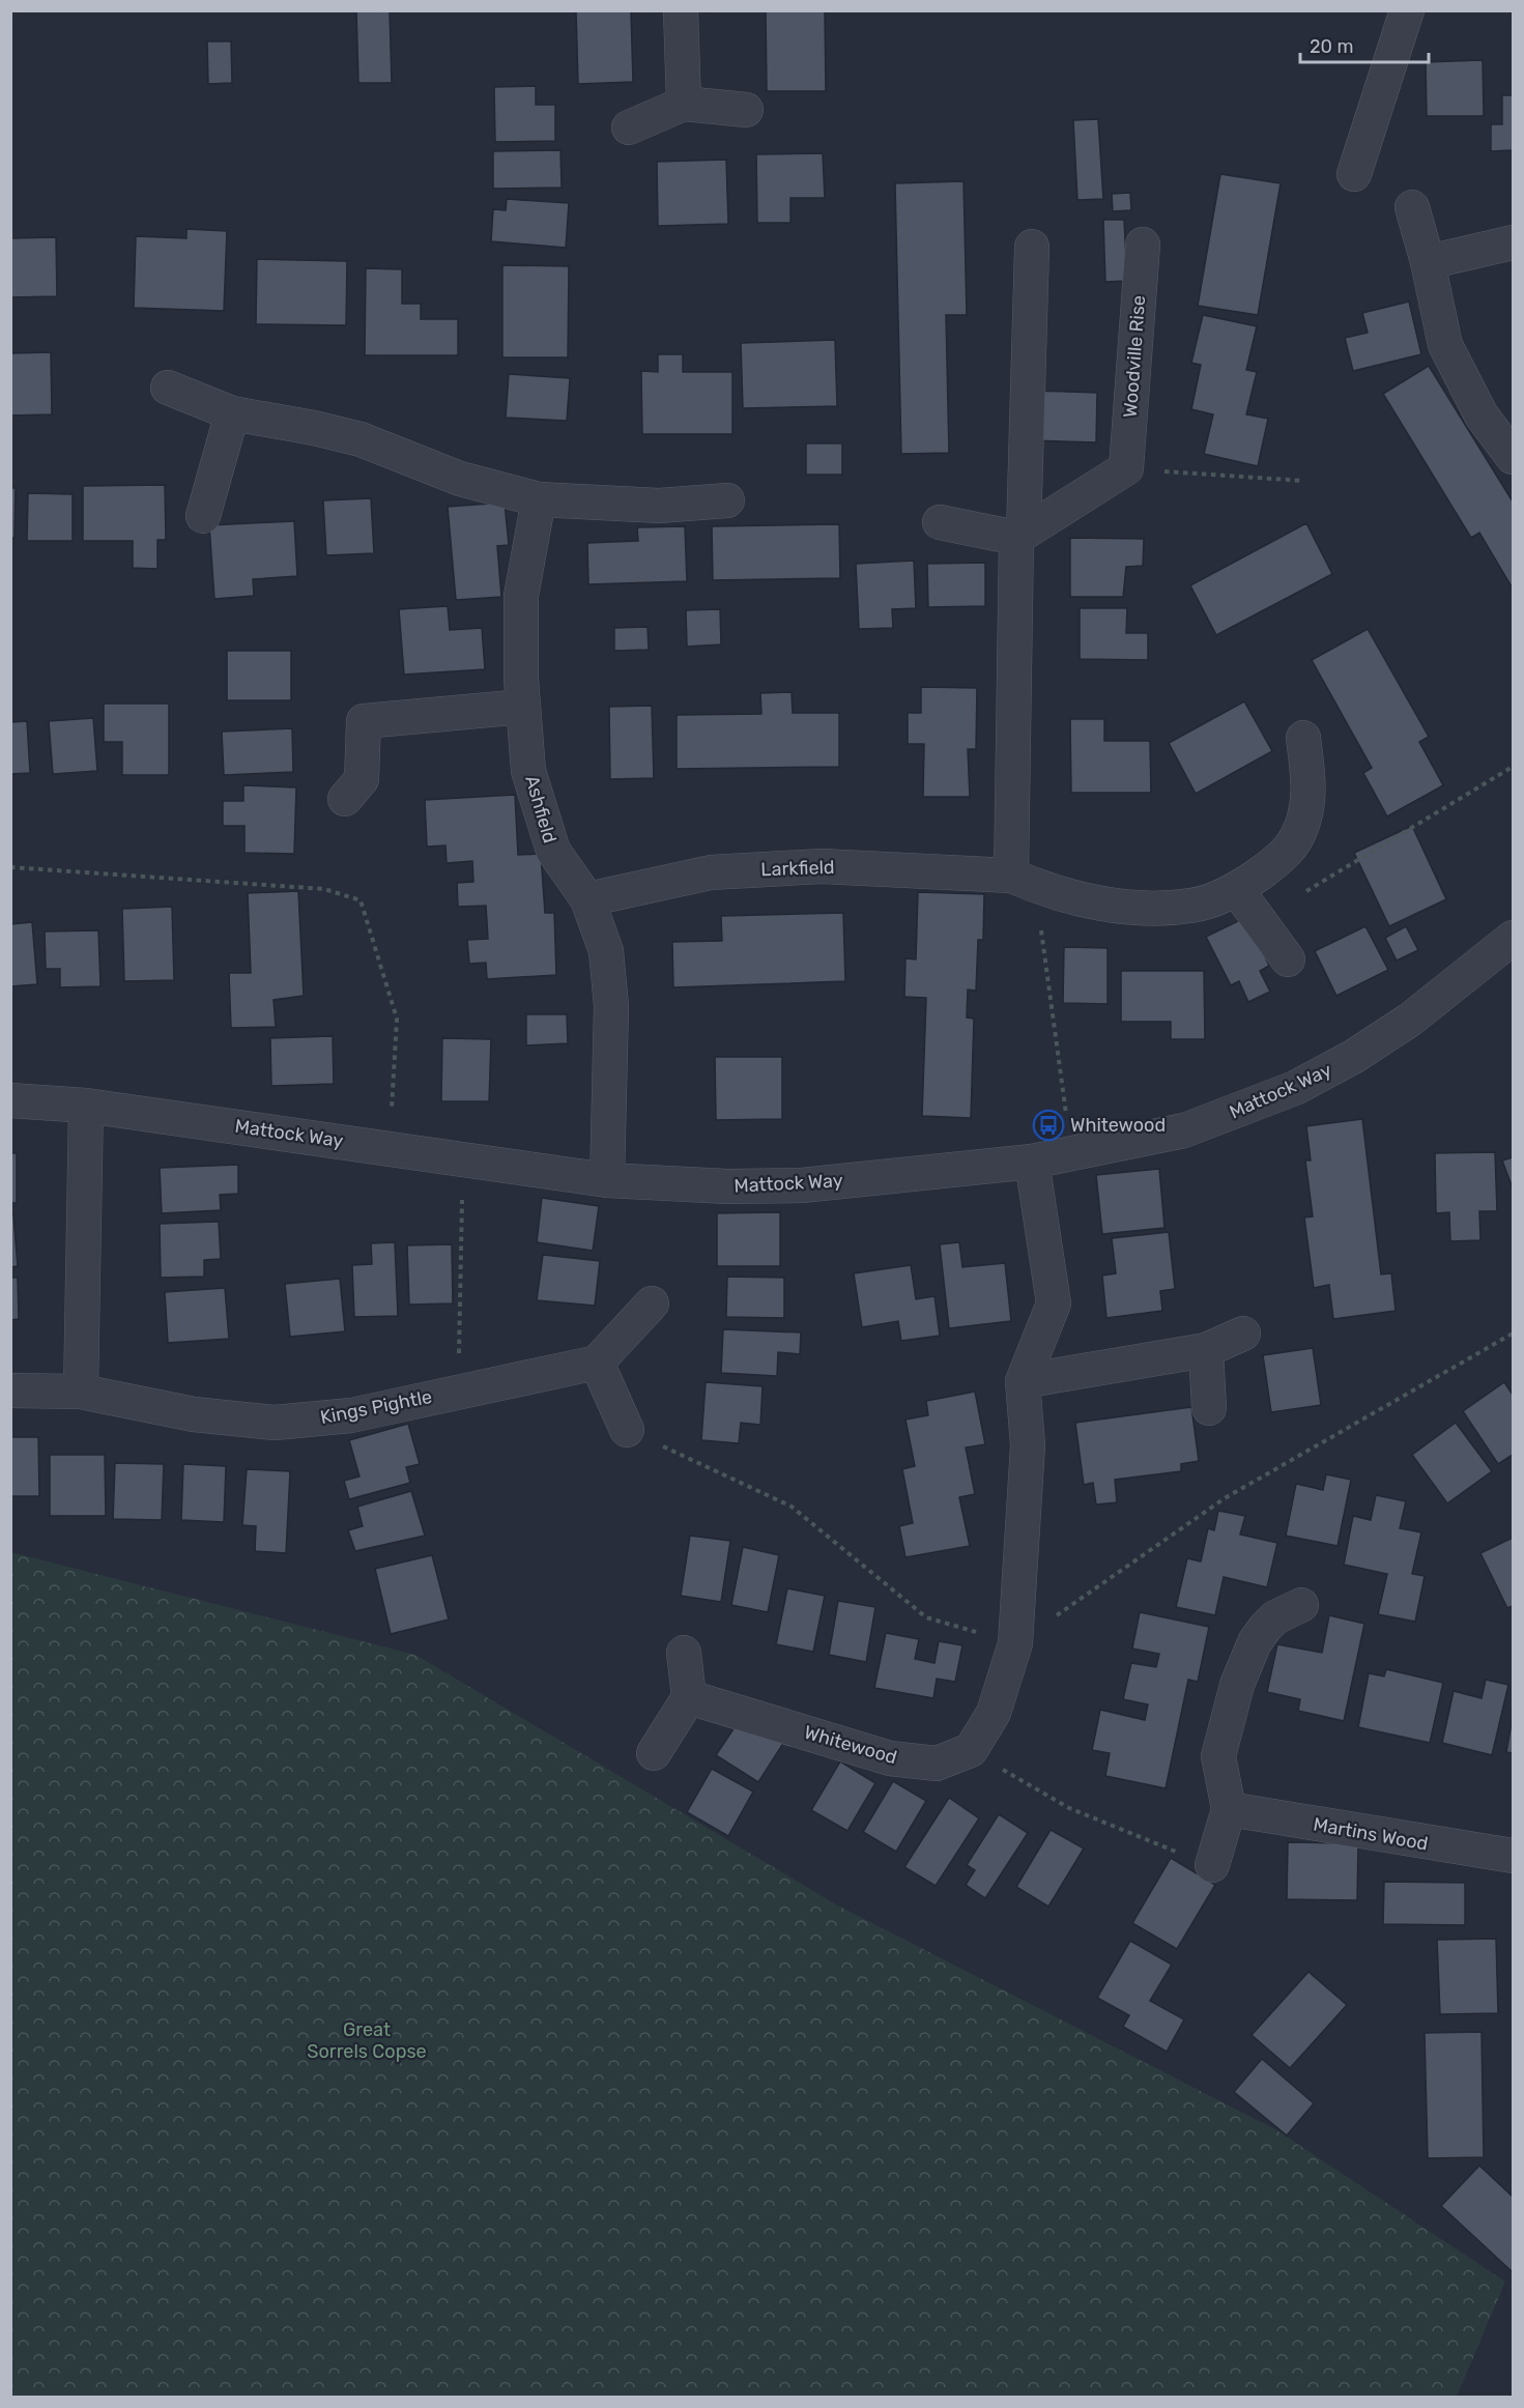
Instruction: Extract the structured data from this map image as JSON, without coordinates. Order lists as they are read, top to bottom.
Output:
{
  "streets": {
    "street": [
      "Woodville Rise",
      "Ashfield",
      "Larkfield",
      "Mattock Way",
      "Kings Pightle",
      "Whitewood",
      "Martins Wood"
    ]
  },
  "crossings": [
    ["Ashfield", "Larkfield"],
    ["Ashfield", "Mattock Way"]
  ],
  "parks": ["Great Sorrels Copse"],
  "places": {
    "bus stop": ["Whitewood"]
  },
  "scale_bar": "20 m"
}
